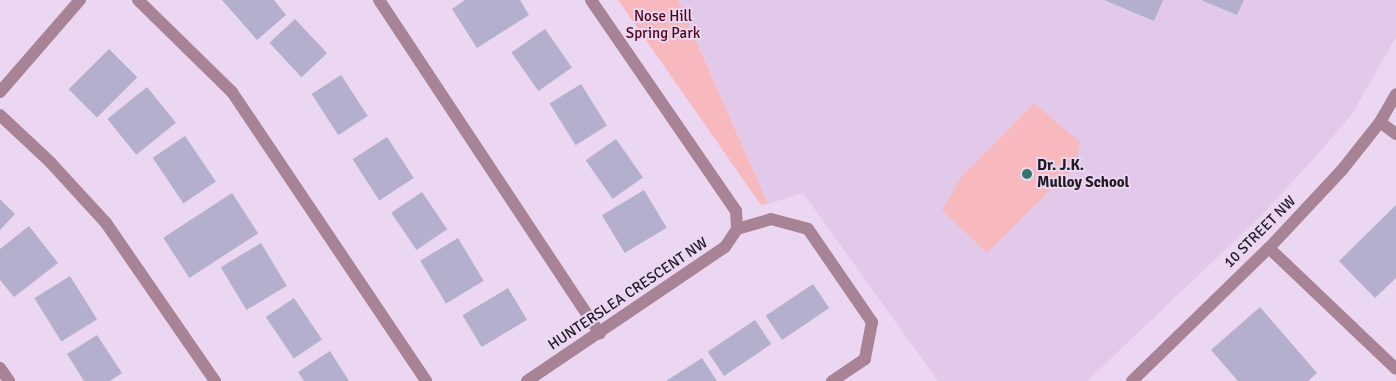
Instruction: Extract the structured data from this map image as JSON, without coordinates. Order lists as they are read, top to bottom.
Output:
{
  "streets": {
    "street": ["10 STREET NW", "HUNTERSLEA CRESCENT NW"]
  },
  "parks": ["Nose Hill Spring Park"],
  "places": ["Dr. J.K. Mulloy School"]
}
